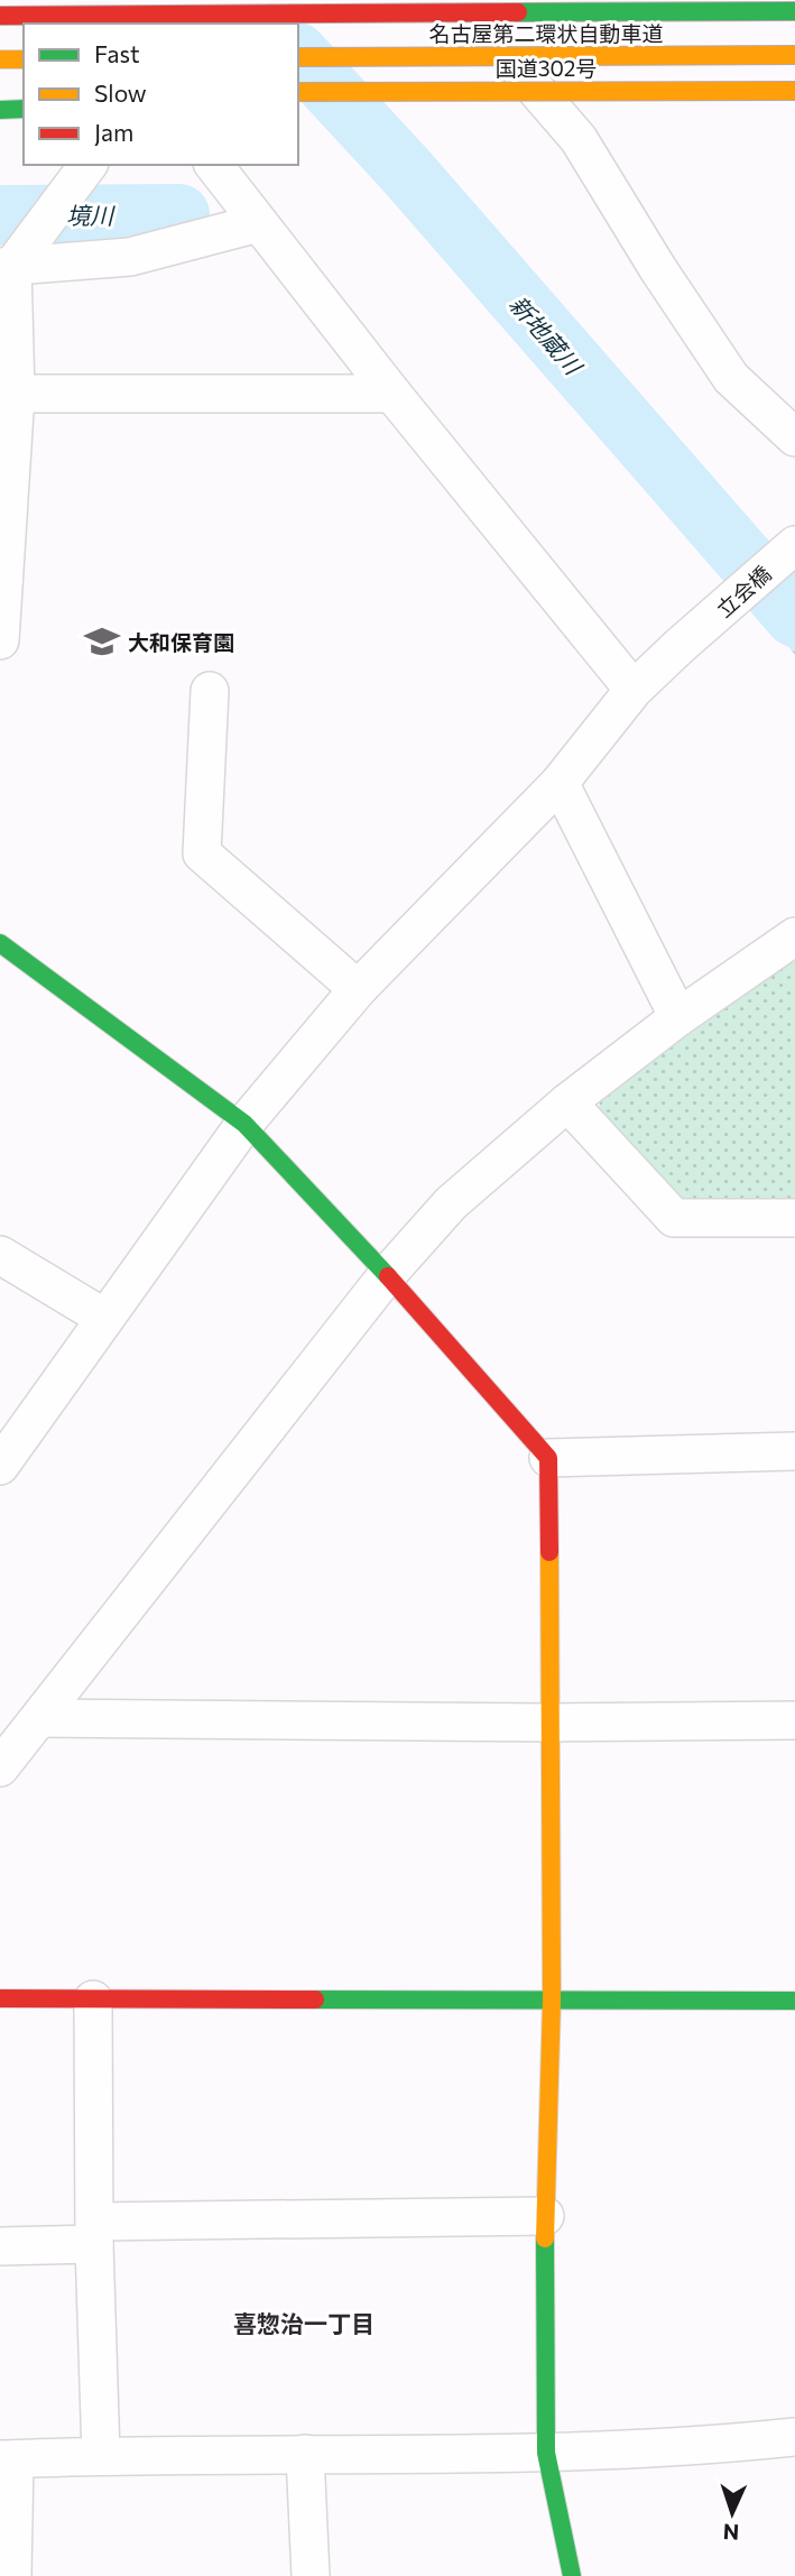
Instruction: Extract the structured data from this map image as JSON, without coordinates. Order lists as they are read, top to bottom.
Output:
{
  "streets": {
    "main road": ["名古屋第二環状自動車道", "国道302号"],
    "street": ["立会橋"]
  },
  "districts": ["喜惣治一丁目"],
  "water": ["境川", "新地蔵川"],
  "places": {
    "school or university": ["大和保育園"]
  },
  "legend": ["Fast", "Slow", "Jam"],
  "north": "bottom"
}
